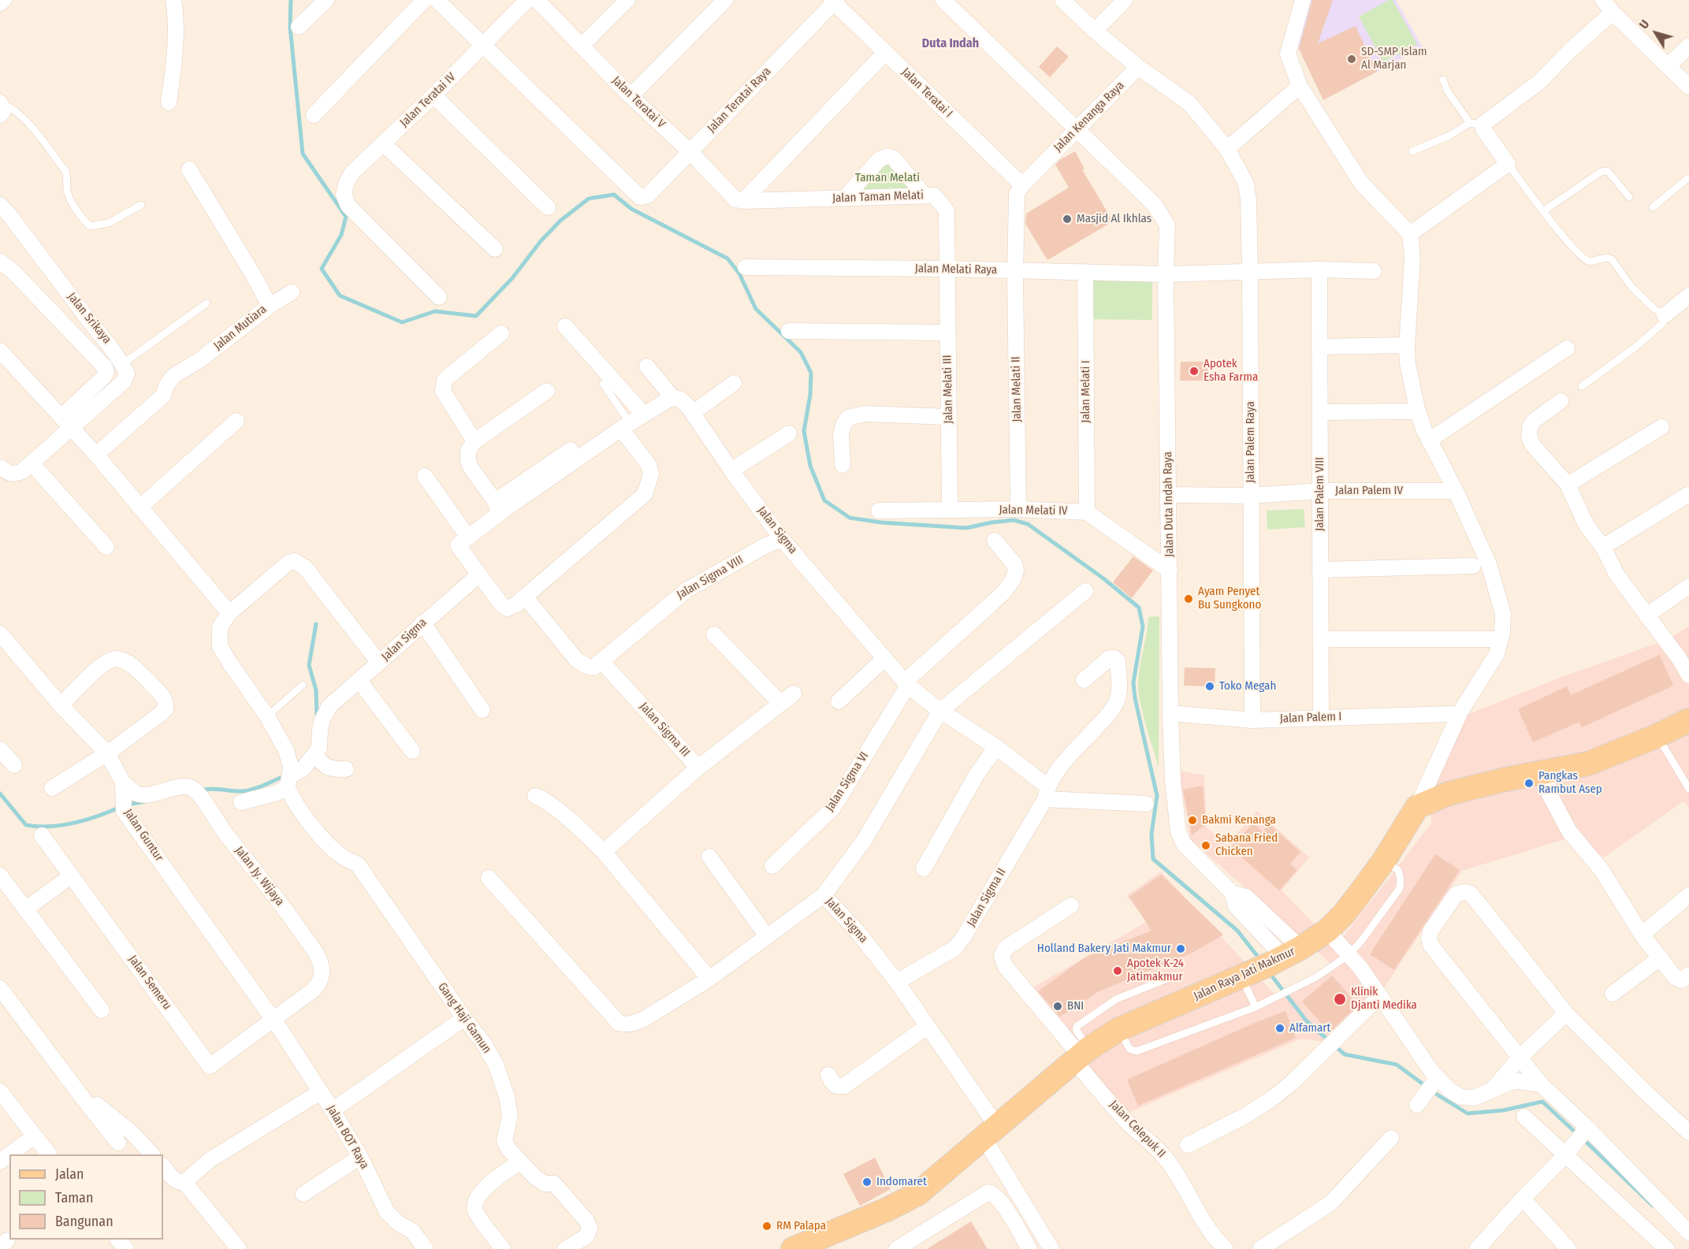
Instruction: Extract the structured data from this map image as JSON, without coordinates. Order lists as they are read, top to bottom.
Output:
{
  "streets": {
    "main road": ["Jalan Raya Jati Makmur"],
    "street": [
      "Jalan Teratai I",
      "Jalan Teratai IV",
      "Jalan Teratai Raya",
      "Jalan Teratai V",
      "Jalan Kenanga Raya",
      "Jalan Taman Melati",
      "Jalan Melati Raya",
      "Jalan Srikaya",
      "Jalan Mutiara",
      "Jalan Melati III",
      "Jalan Melati II",
      "Jalan Melati I",
      "Jalan Palem Raya",
      "Jalan Palem IV",
      "Jalan Palem VIII",
      "Jalan Duta Indah Raya",
      "Jalan Melati IV",
      "Jalan Sigma",
      "Jalan Sigma VIII",
      "Jalan Palem I",
      "Jalan Sigma III",
      "Jalan Sigma VI",
      "Jalan Guntur",
      "Jalan Jy. Wijaya",
      "Jalan Sigma II",
      "Jalan Semeru",
      "Gang Haji Gamun",
      "Jalan Celepuk II",
      "Jalan BOT Raya"
    ]
  },
  "crossings": [
    ["Jalan Teratai I", "Jalan Teratai Raya"],
    ["Jalan Teratai I", "Jalan Kenanga Raya"],
    ["Jalan Teratai IV", "Jalan Teratai Raya"],
    ["Jalan Teratai Raya", "Jalan Teratai V"],
    ["Jalan Teratai V", "Jalan Taman Melati"],
    ["Jalan Kenanga Raya", "Jalan Melati Raya"],
    ["Jalan Kenanga Raya", "Jalan Melati II"],
    ["Jalan Kenanga Raya", "Jalan Palem Raya"],
    ["Jalan Kenanga Raya", "Jalan Duta Indah Raya"],
    ["Jalan Taman Melati", "Jalan Melati Raya"],
    ["Jalan Taman Melati", "Jalan Melati III"],
    ["Jalan Melati Raya", "Jalan Melati III"],
    ["Jalan Melati Raya", "Jalan Melati II"],
    ["Jalan Melati Raya", "Jalan Melati I"],
    ["Jalan Melati Raya", "Jalan Palem Raya"],
    ["Jalan Melati Raya", "Jalan Palem VIII"],
    ["Jalan Melati Raya", "Jalan Duta Indah Raya"],
    ["Jalan Melati III", "Jalan Melati IV"],
    ["Jalan Melati II", "Jalan Melati IV"],
    ["Jalan Melati I", "Jalan Melati IV"],
    ["Jalan Palem Raya", "Jalan Palem IV"],
    ["Jalan Palem Raya", "Jalan Palem I"],
    ["Jalan Palem IV", "Jalan Palem VIII"],
    ["Jalan Palem IV", "Jalan Duta Indah Raya"],
    ["Jalan Palem VIII", "Jalan Palem I"],
    ["Jalan Duta Indah Raya", "Jalan Palem I"],
    ["Jalan Duta Indah Raya", "Jalan Raya Jati Makmur"],
    ["Jalan Sigma", "Jalan Sigma VIII"],
    ["Jalan Sigma", "Jalan Sigma VI"],
    ["Jalan Sigma", "Jalan Sigma II"],
    ["Jalan Sigma", "Jalan Raya Jati Makmur"],
    ["Jalan Sigma", "Gang Haji Gamun"],
    ["Jalan Sigma VIII", "Jalan Sigma III"],
    ["Jalan Guntur", "Jalan Jy. Wijaya"],
    ["Jalan Guntur", "Jalan Semeru"],
    ["Jalan Guntur", "Jalan BOT Raya"],
    ["Jalan Jy. Wijaya", "Jalan Semeru"],
    ["Jalan Jy. Wijaya", "Jalan BOT Raya"],
    ["Jalan Raya Jati Makmur", "Jalan Celepuk II"],
    ["Jalan Semeru", "Jalan BOT Raya"]
  ],
  "districts": ["Duta Indah"],
  "parks": ["Taman Melati"],
  "places": [
    "SD-SMP Islam Al Marjan",
    "Masjid Al Ikhlas",
    "Apotek Esha Farma",
    "Ayam Penyet Bu Sungkono",
    "Toko Megah",
    "Pangkas Rambut Asep",
    "Bakmi Kenanga",
    "Sabana Fried Chicken",
    "Holland Bakery Jati Makmur",
    "Apotek K-24 Jatimakmur",
    "Klinik Djanti Medika",
    "BNI",
    "Alfamart",
    "Indomaret",
    "RM Palapa"
  ],
  "legend": ["Jalan", "Taman", "Bangunan"],
  "north": "top left"
}
